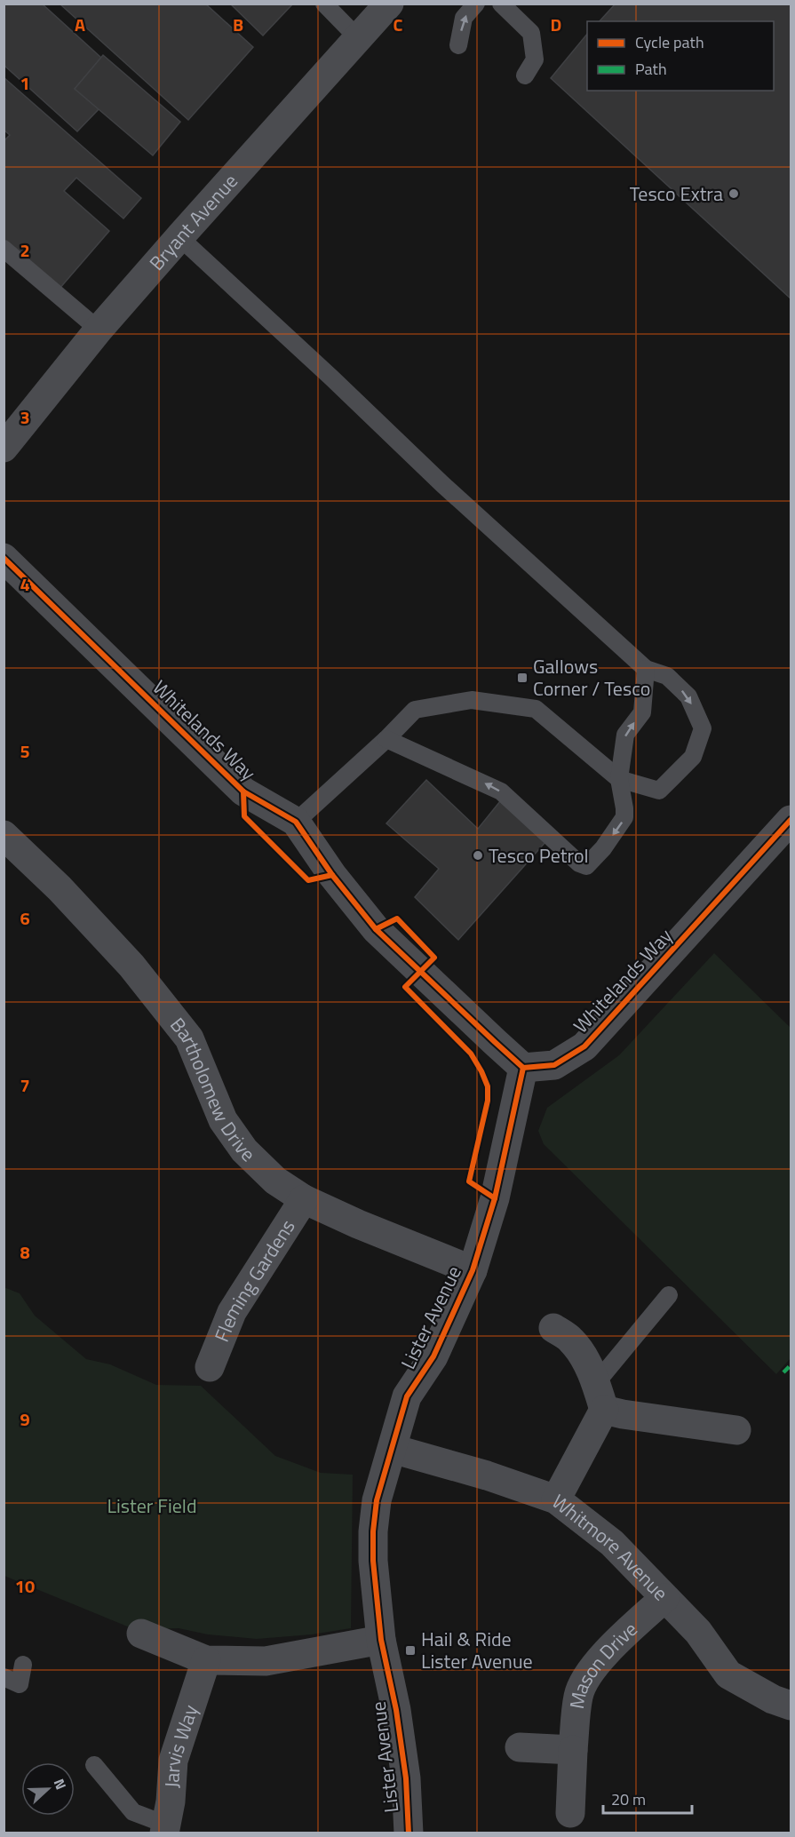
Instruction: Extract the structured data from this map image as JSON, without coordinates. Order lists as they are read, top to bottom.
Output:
{
  "streets": {
    "street": [
      "Bryant Avenue",
      "Whitelands Way",
      "Bartholomew Drive",
      "Fleming Gardens",
      "Lister Avenue",
      "Whitmore Avenue",
      "Mason Drive",
      "Jarvis Way"
    ]
  },
  "crossings": [
    ["Whitelands Way", "Lister Avenue"],
    ["Bartholomew Drive", "Fleming Gardens"],
    ["Bartholomew Drive", "Lister Avenue"],
    ["Lister Avenue", "Whitmore Avenue"],
    ["Whitmore Avenue", "Mason Drive"]
  ],
  "parks": ["Lister Field"],
  "places": {
    "other": ["Tesco Extra", "Tesco Petrol"],
    "transit": ["Gallows Corner / Tesco", "Hail & Ride Lister Avenue"]
  },
  "legend": ["Cycle path", "Path"],
  "scale_bar": "20 m",
  "north": "right",
  "grid": {
    "columns": [
      "A",
      "B",
      "C",
      "D"
    ],
    "rows": [
      "1",
      "2",
      "3",
      "4",
      "5",
      "6",
      "7",
      "8",
      "9",
      "10"
    ]
  }
}
